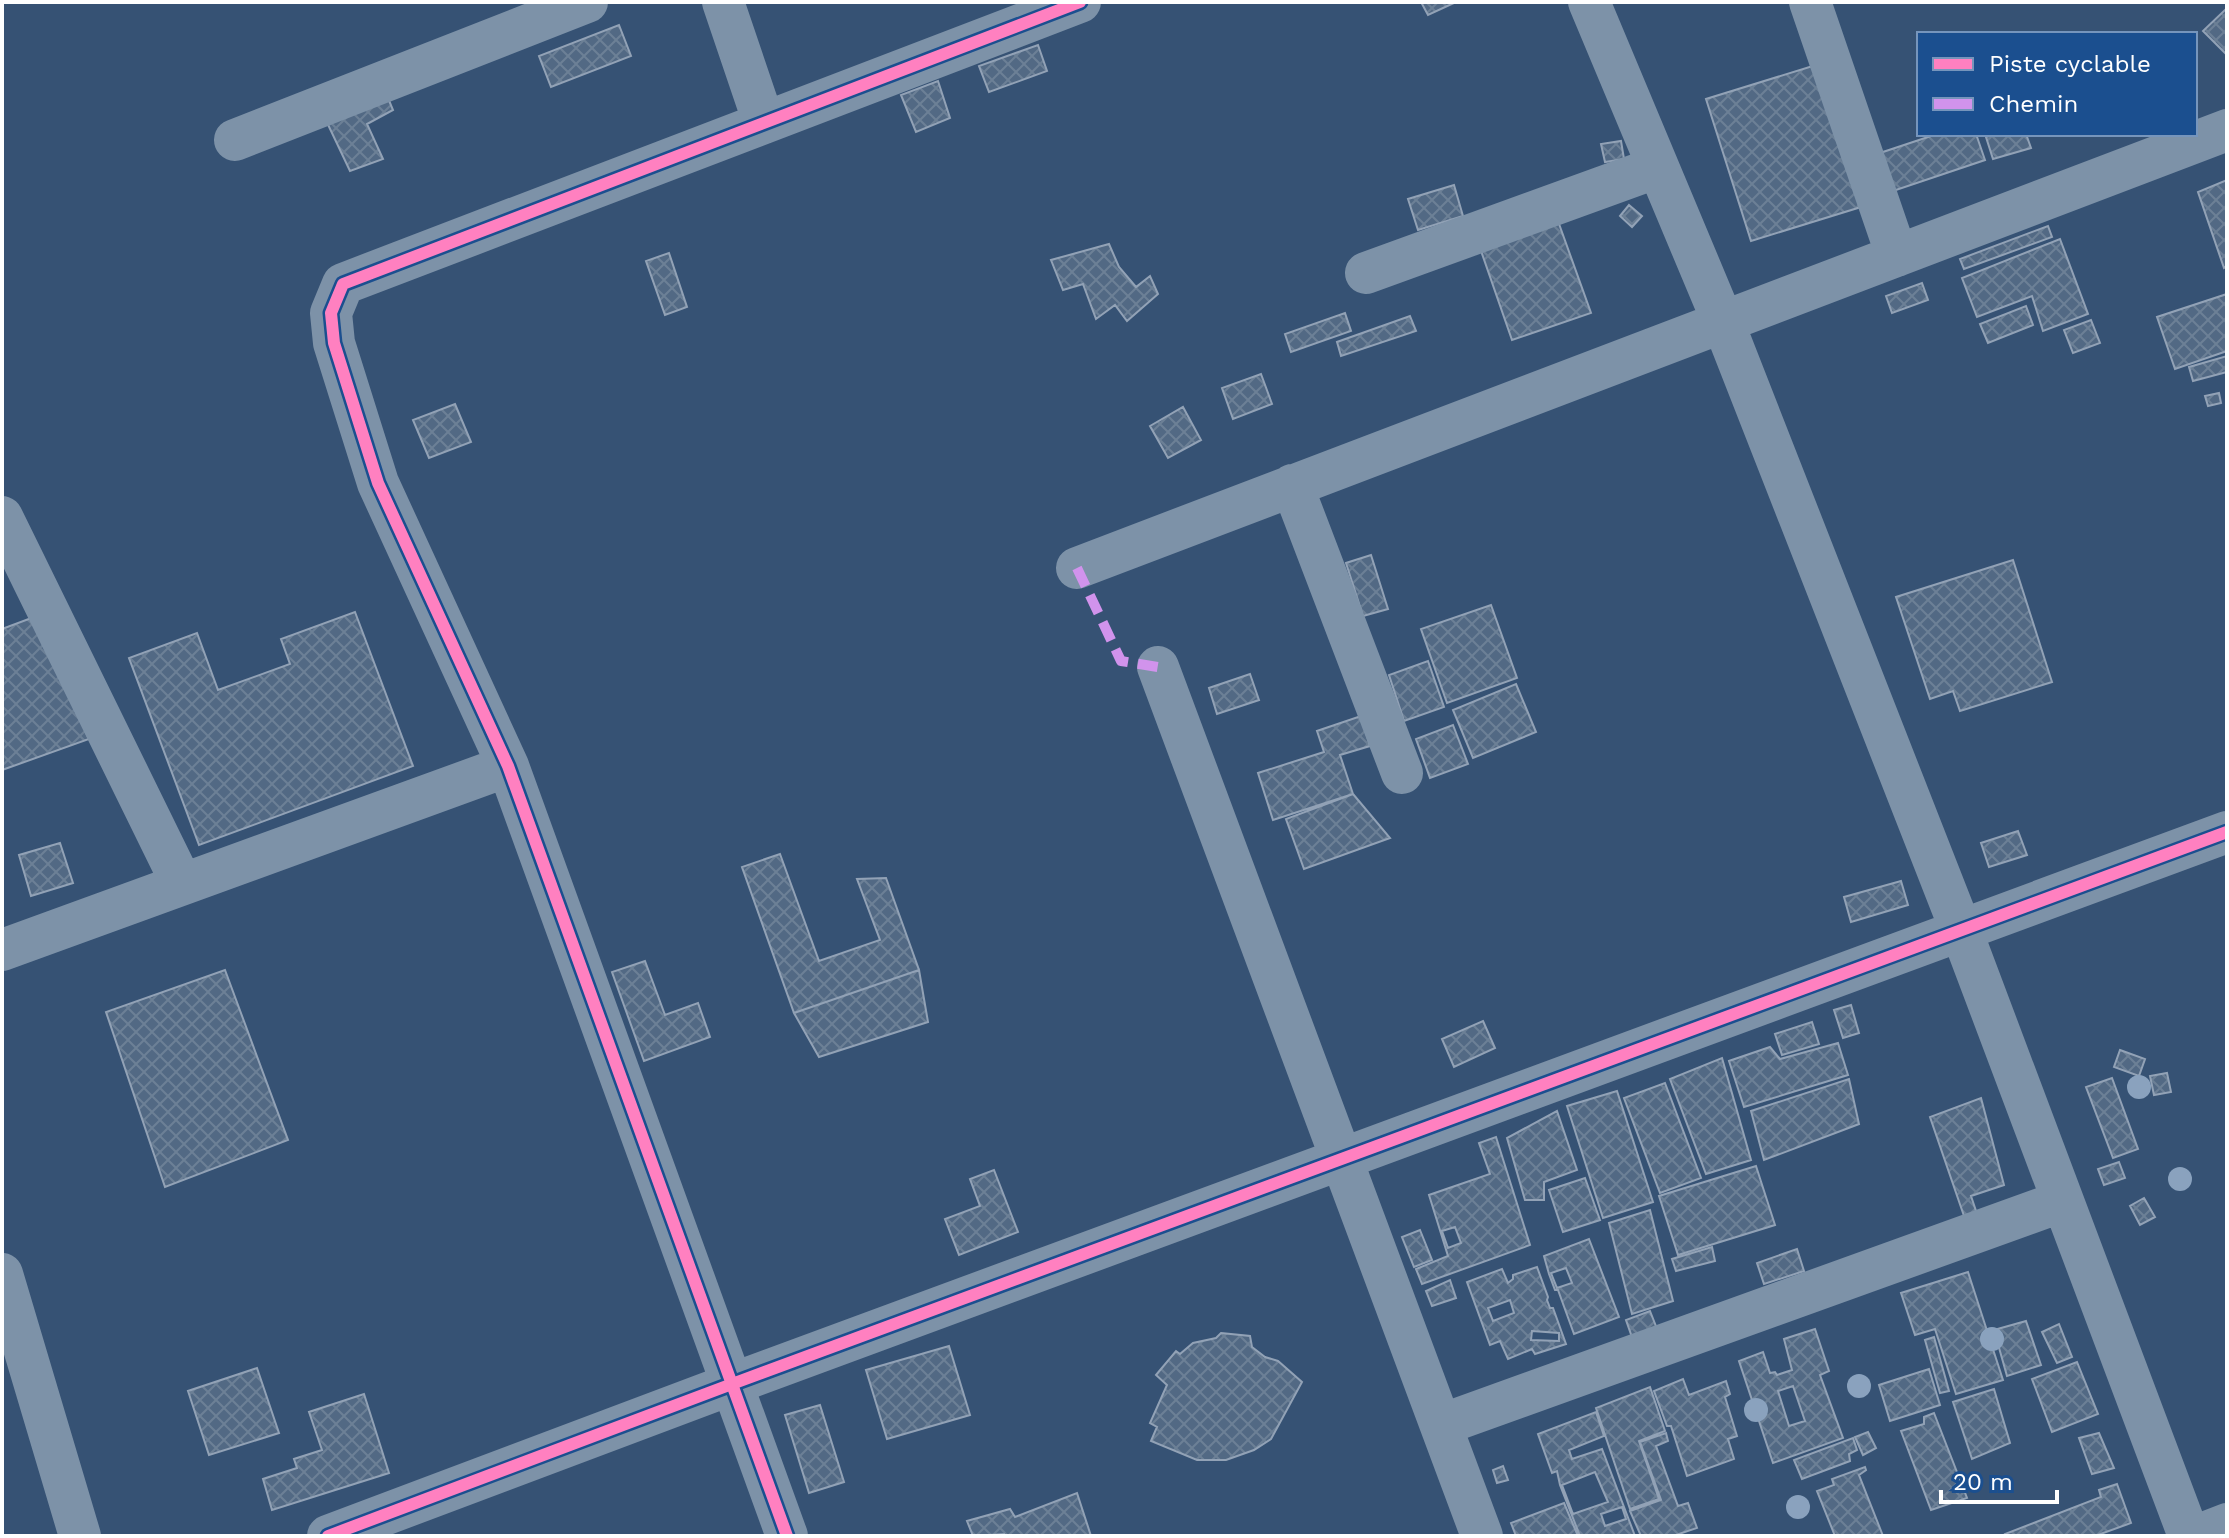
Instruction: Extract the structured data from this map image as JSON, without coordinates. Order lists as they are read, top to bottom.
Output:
{
  "legend": ["Piste cyclable", "Chemin"],
  "scale_bar": "20 m"
}
